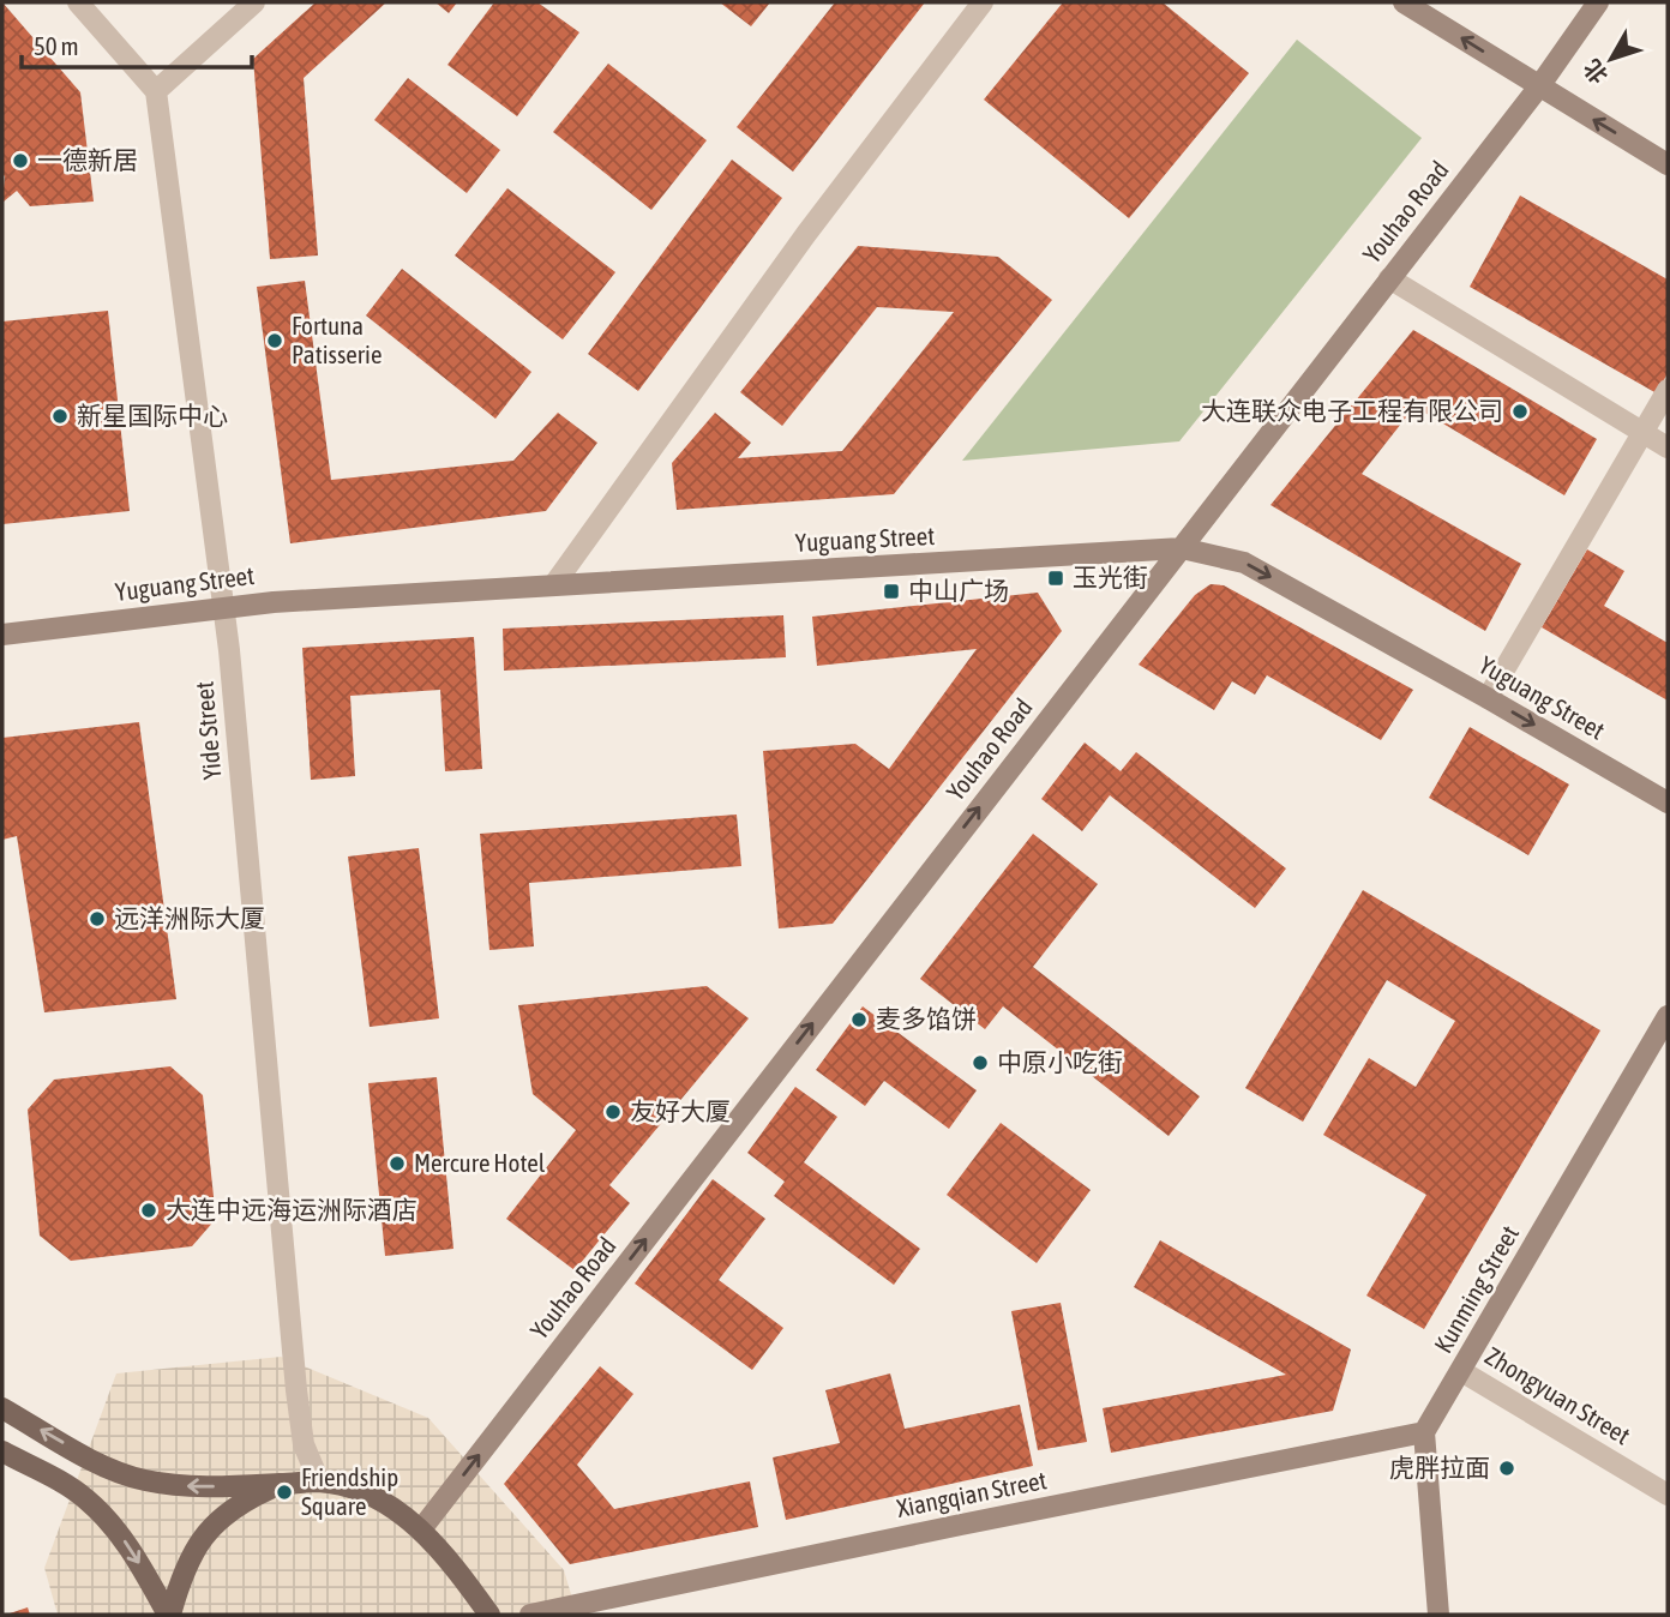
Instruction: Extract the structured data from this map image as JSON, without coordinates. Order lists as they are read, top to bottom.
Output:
{
  "streets": {
    "street": [
      "Youhao Road",
      "Yuguang Street",
      "Yide Street",
      "Kunming Street",
      "Zhongyuan Street",
      "Xiangqian Street"
    ]
  },
  "crossings": [
    ["Youhao Road", "Yuguang Street"],
    ["Yuguang Street", "Yide Street"],
    ["Kunming Street", "Zhongyuan Street"],
    ["Kunming Street", "Xiangqian Street"]
  ],
  "one_way": ["Youhao Road"],
  "places": {
    "other": [
      "一德新居",
      "Fortuna Patisserie",
      "大连联众电子工程有限公司",
      "新星国际中心",
      "远洋洲际大厦",
      "麦多馅饼",
      "中原小吃街",
      "友好大厦",
      "Mercure Hotel",
      "大连中远海运洲际酒店",
      "虎胖拉面",
      "Friendship Square"
    ],
    "transit": ["玉光街", "中山广场"]
  },
  "scale_bar": "50 m",
  "north": "bottom left"
}
